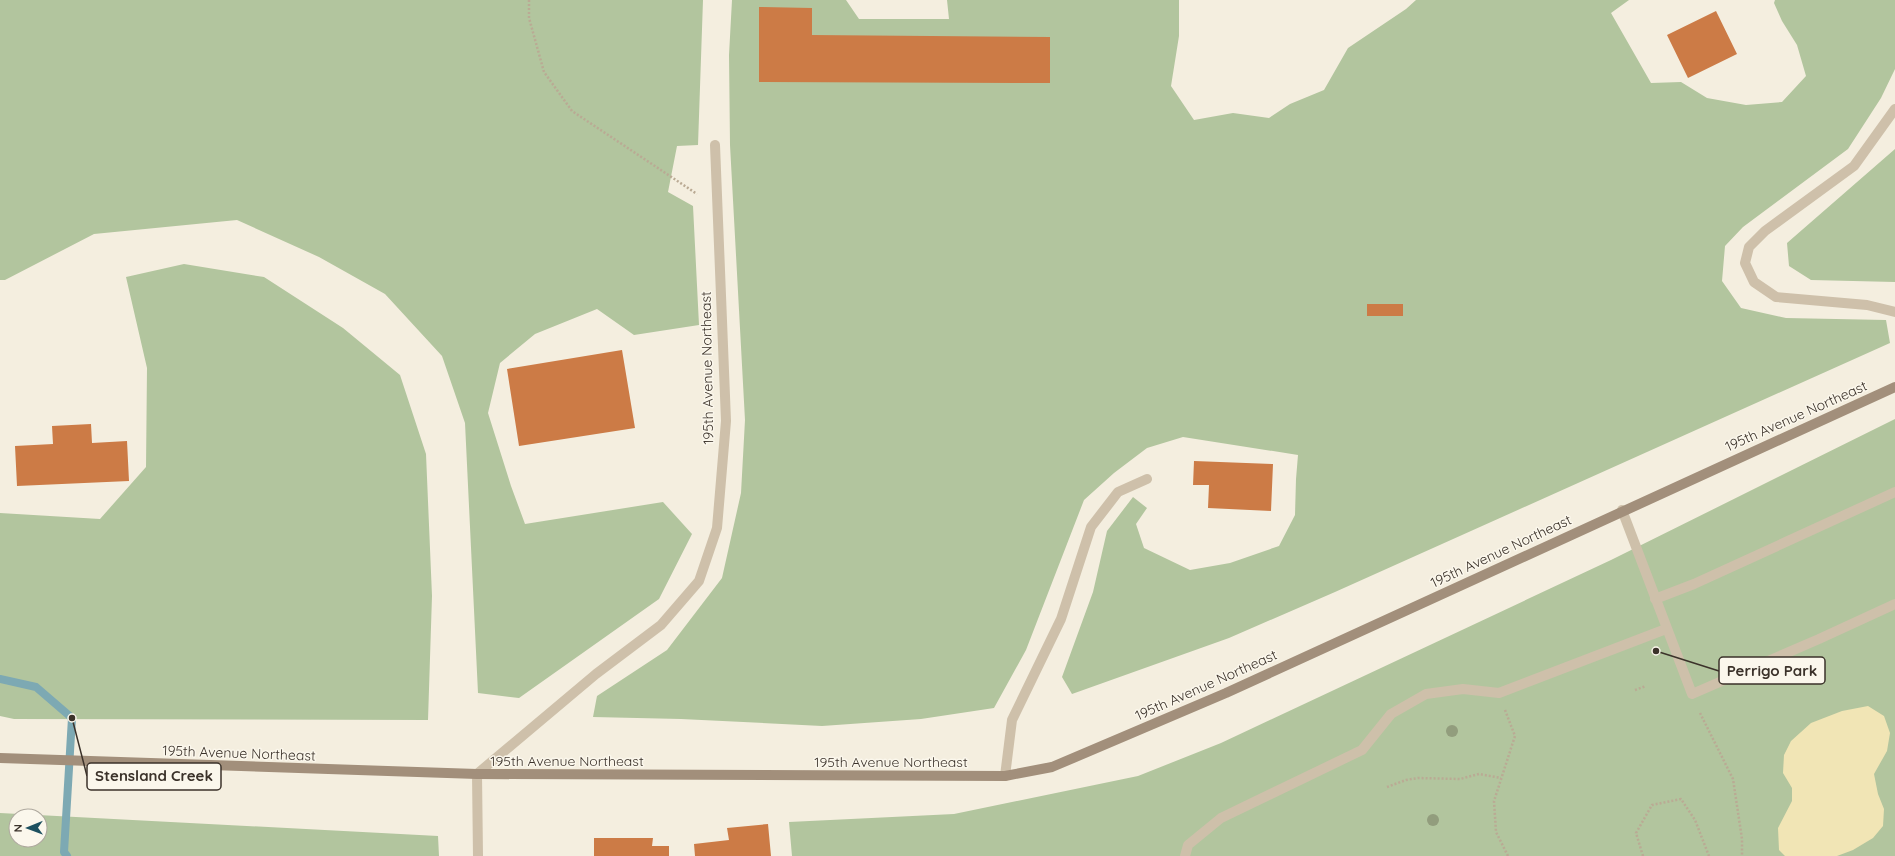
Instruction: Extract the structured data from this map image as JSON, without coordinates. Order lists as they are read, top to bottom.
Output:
{
  "streets": {
    "street": ["195th Avenue Northeast"]
  },
  "places": ["Perrigo Park", "Stensland Creek"],
  "north": "left"
}
